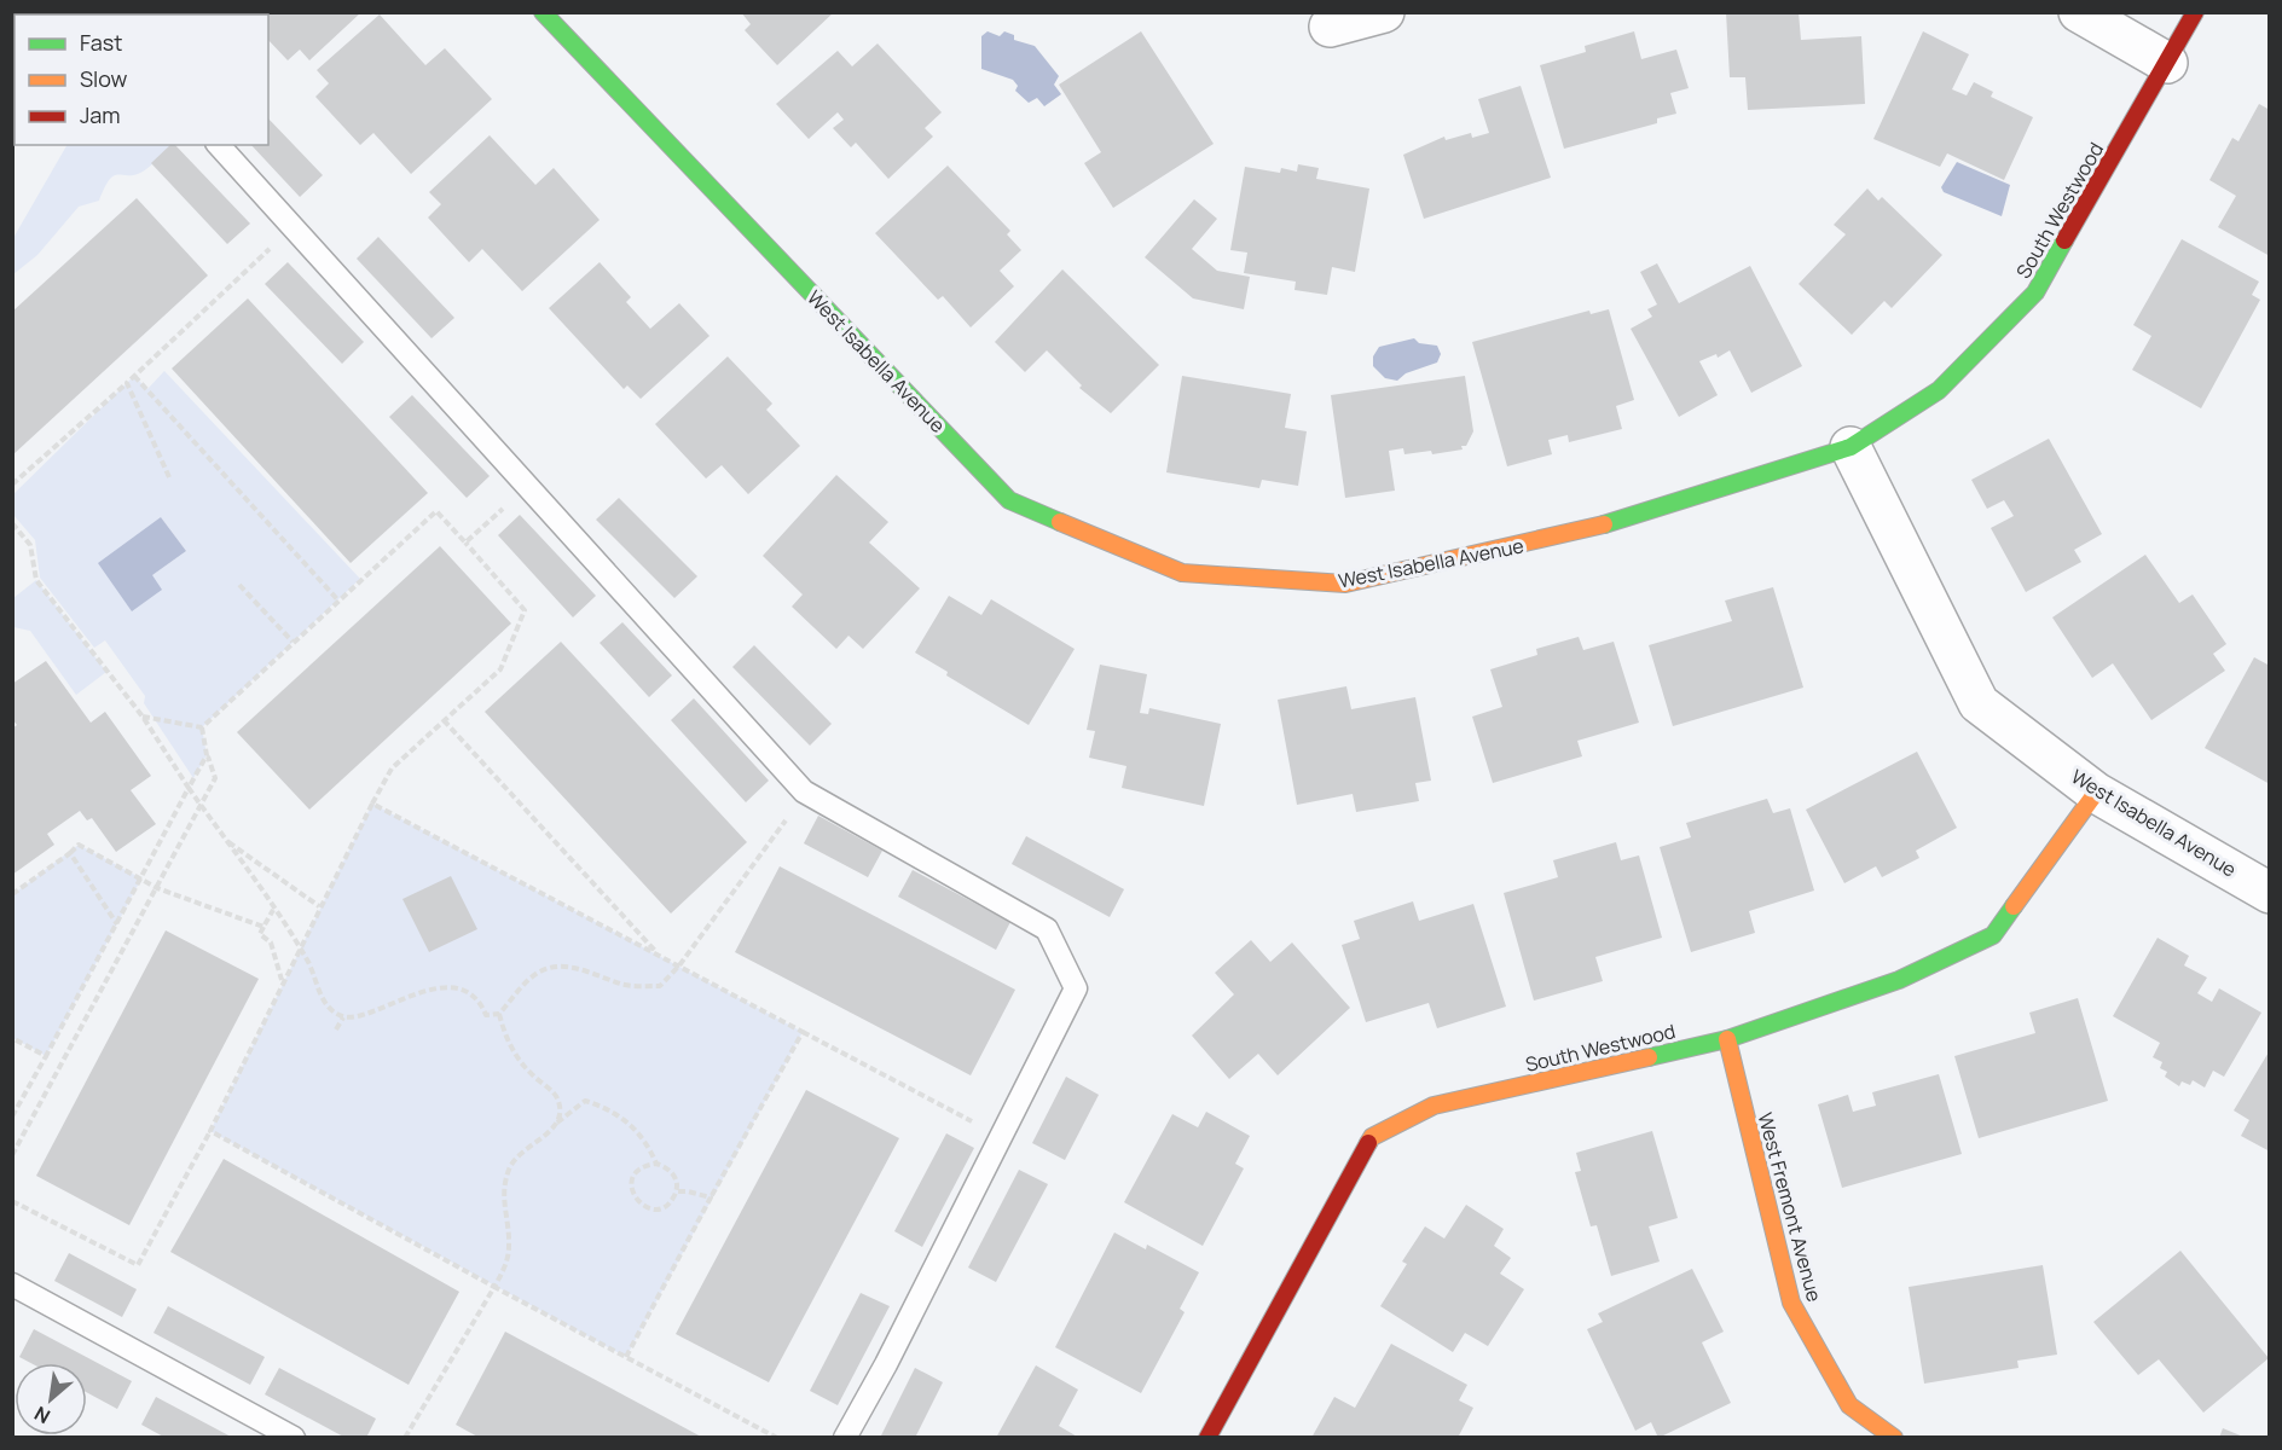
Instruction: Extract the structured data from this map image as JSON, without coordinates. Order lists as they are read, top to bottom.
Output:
{
  "streets": {
    "street": ["South Westwood", "West Isabella Avenue", "West Fremont Avenue"]
  },
  "crossings": [
    ["South Westwood", "West Isabella Avenue"],
    ["South Westwood", "West Fremont Avenue"]
  ],
  "legend": ["Fast", "Slow", "Jam"],
  "north": "bottom left"
}
